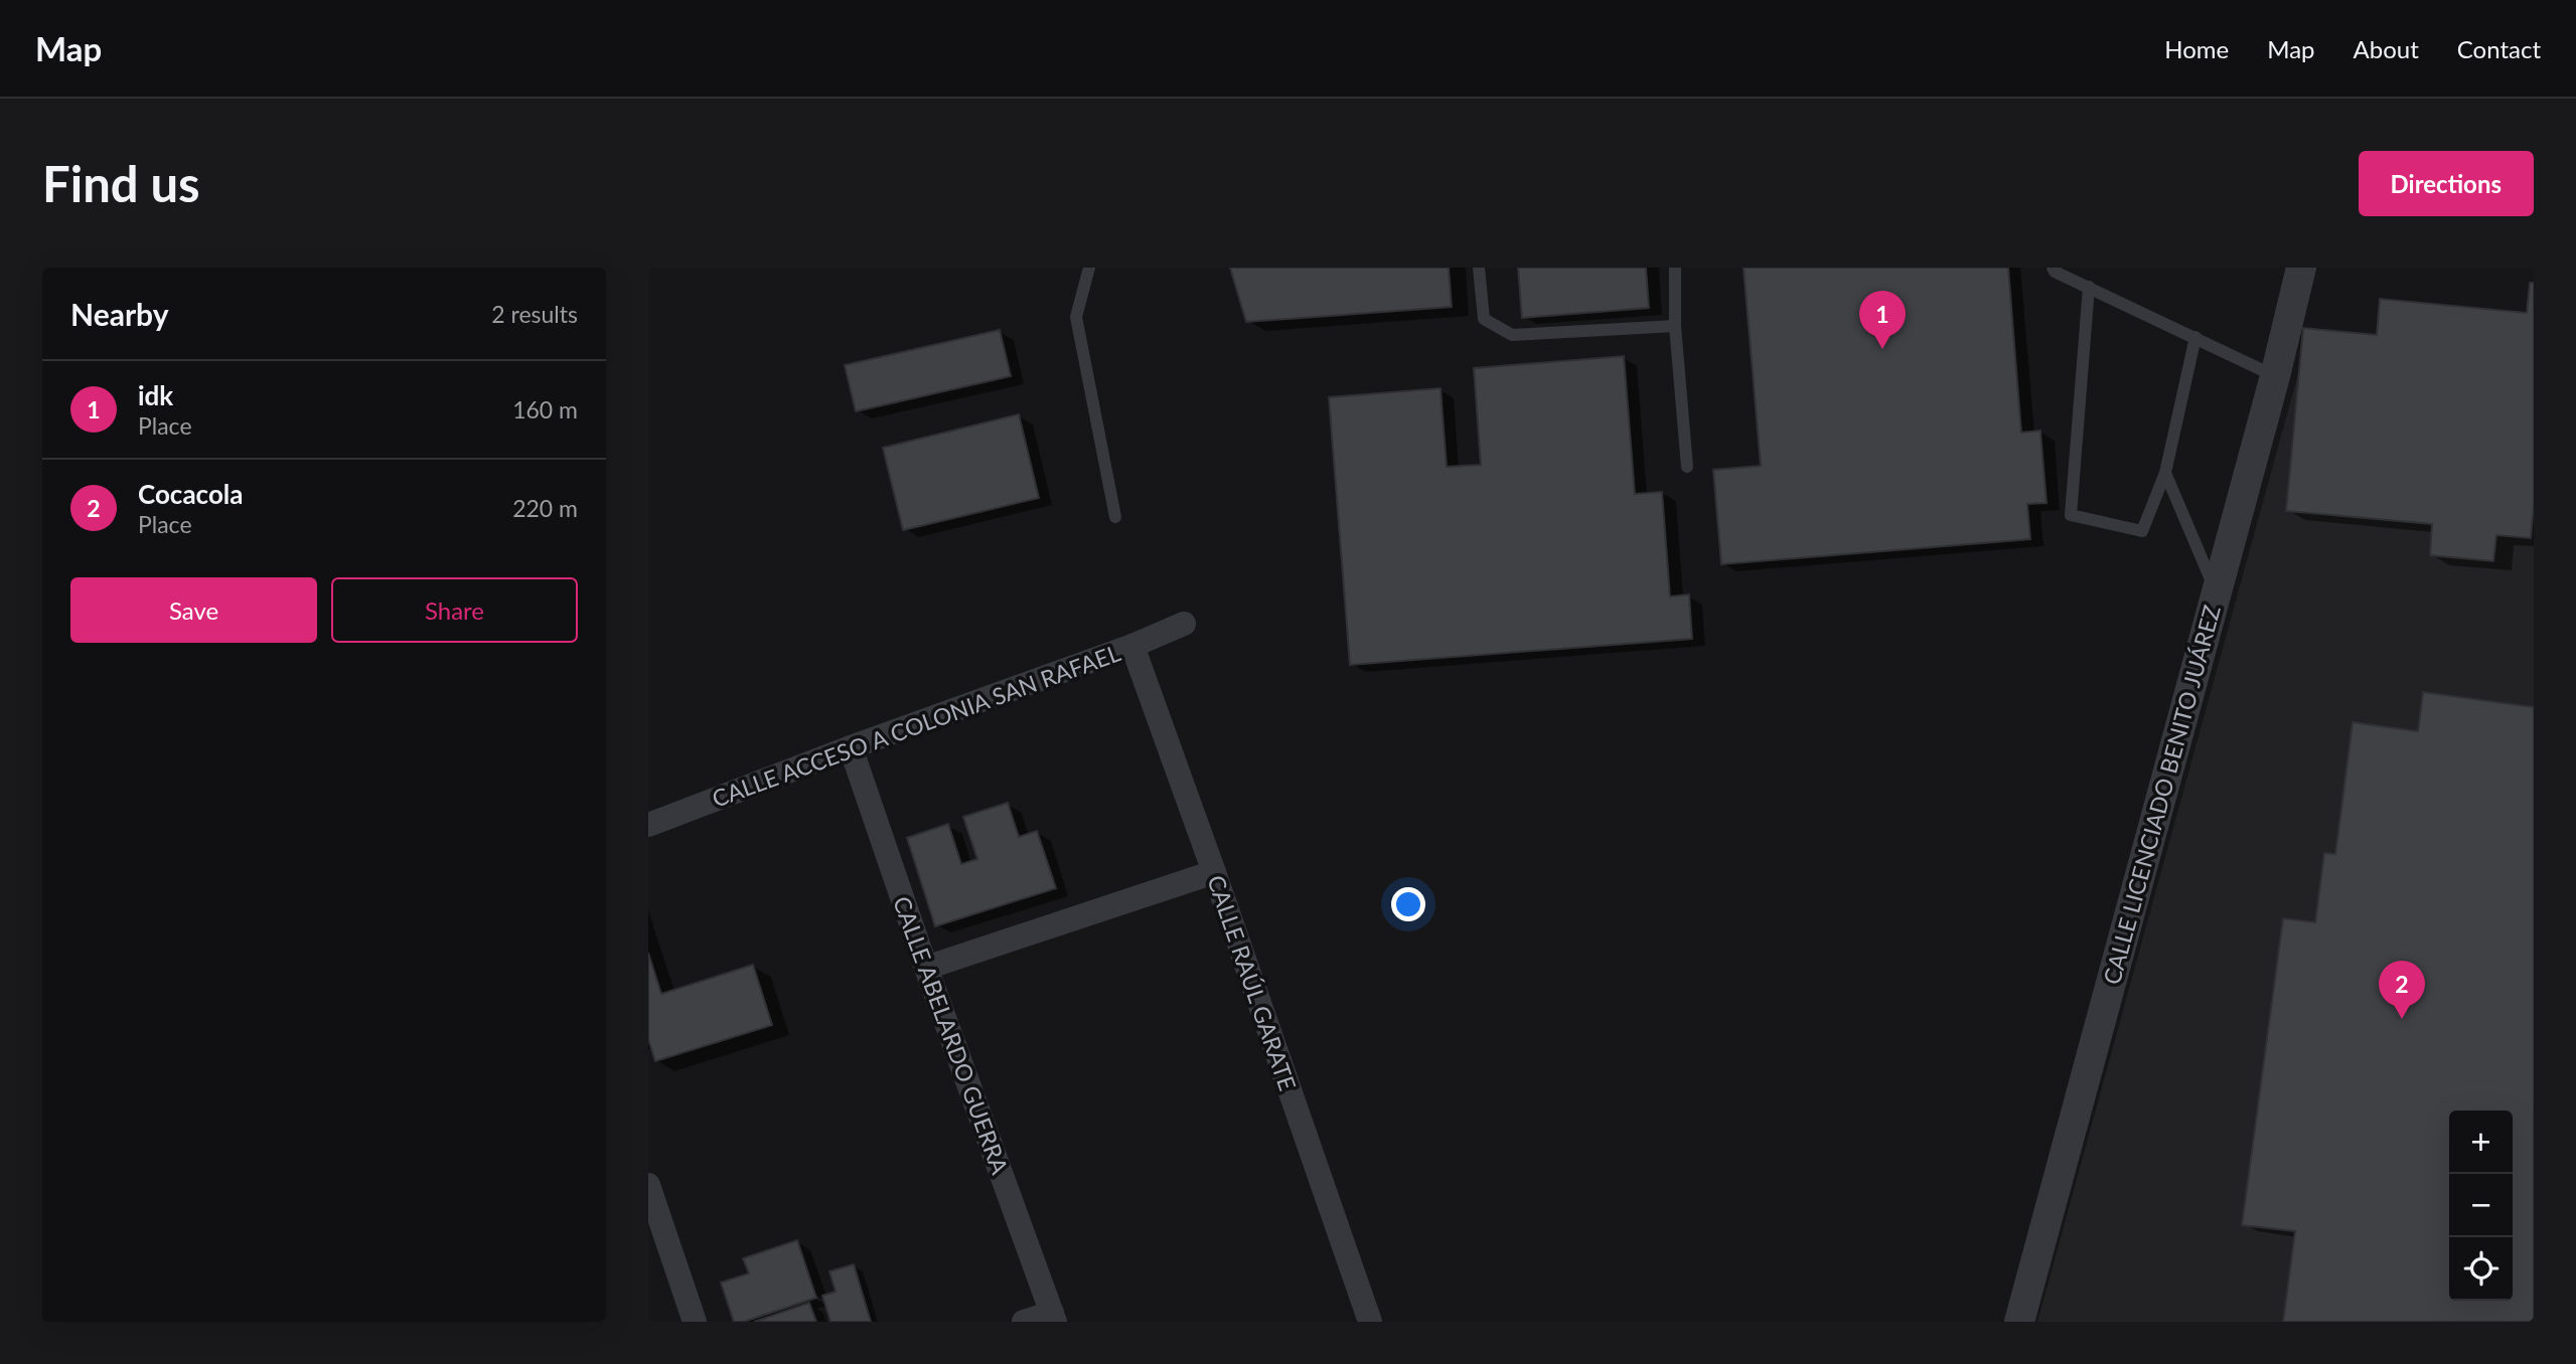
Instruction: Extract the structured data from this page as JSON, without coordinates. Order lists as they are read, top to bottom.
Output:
{
  "streets": {
    "street": [
      "CALLE ACCESO A COLONIA SAN RAFAEL",
      "CALLE LICENCIADO BENITO JUÁREZ",
      "CALLE RAÚL GARATE",
      "CALLE ABELARDO GUERRA"
    ]
  },
  "crossings": [
    ["CALLE ACCESO A COLONIA SAN RAFAEL", "CALLE RAÚL GARATE"],
    ["CALLE ACCESO A COLONIA SAN RAFAEL", "CALLE ABELARDO GUERRA"]
  ],
  "page": {
    "header": "Map",
    "nav": [
      "Home",
      "Map",
      "About",
      "Contact"
    ],
    "buttons": [
      "Directions",
      ["Save", "Share"]
    ],
    "title": "Find us",
    "heading": ["Nearby", "2 results"],
    "pins": ["1", "2"],
    "list": [
      {
        "mark": "1",
        "name": "idk",
        "note": "Place",
        "value": "160 m"
      },
      {
        "mark": "2",
        "name": "Cocacola",
        "note": "Place",
        "value": "220 m"
      }
    ],
    "map_buttons": ["+", "−"]
  }
}
